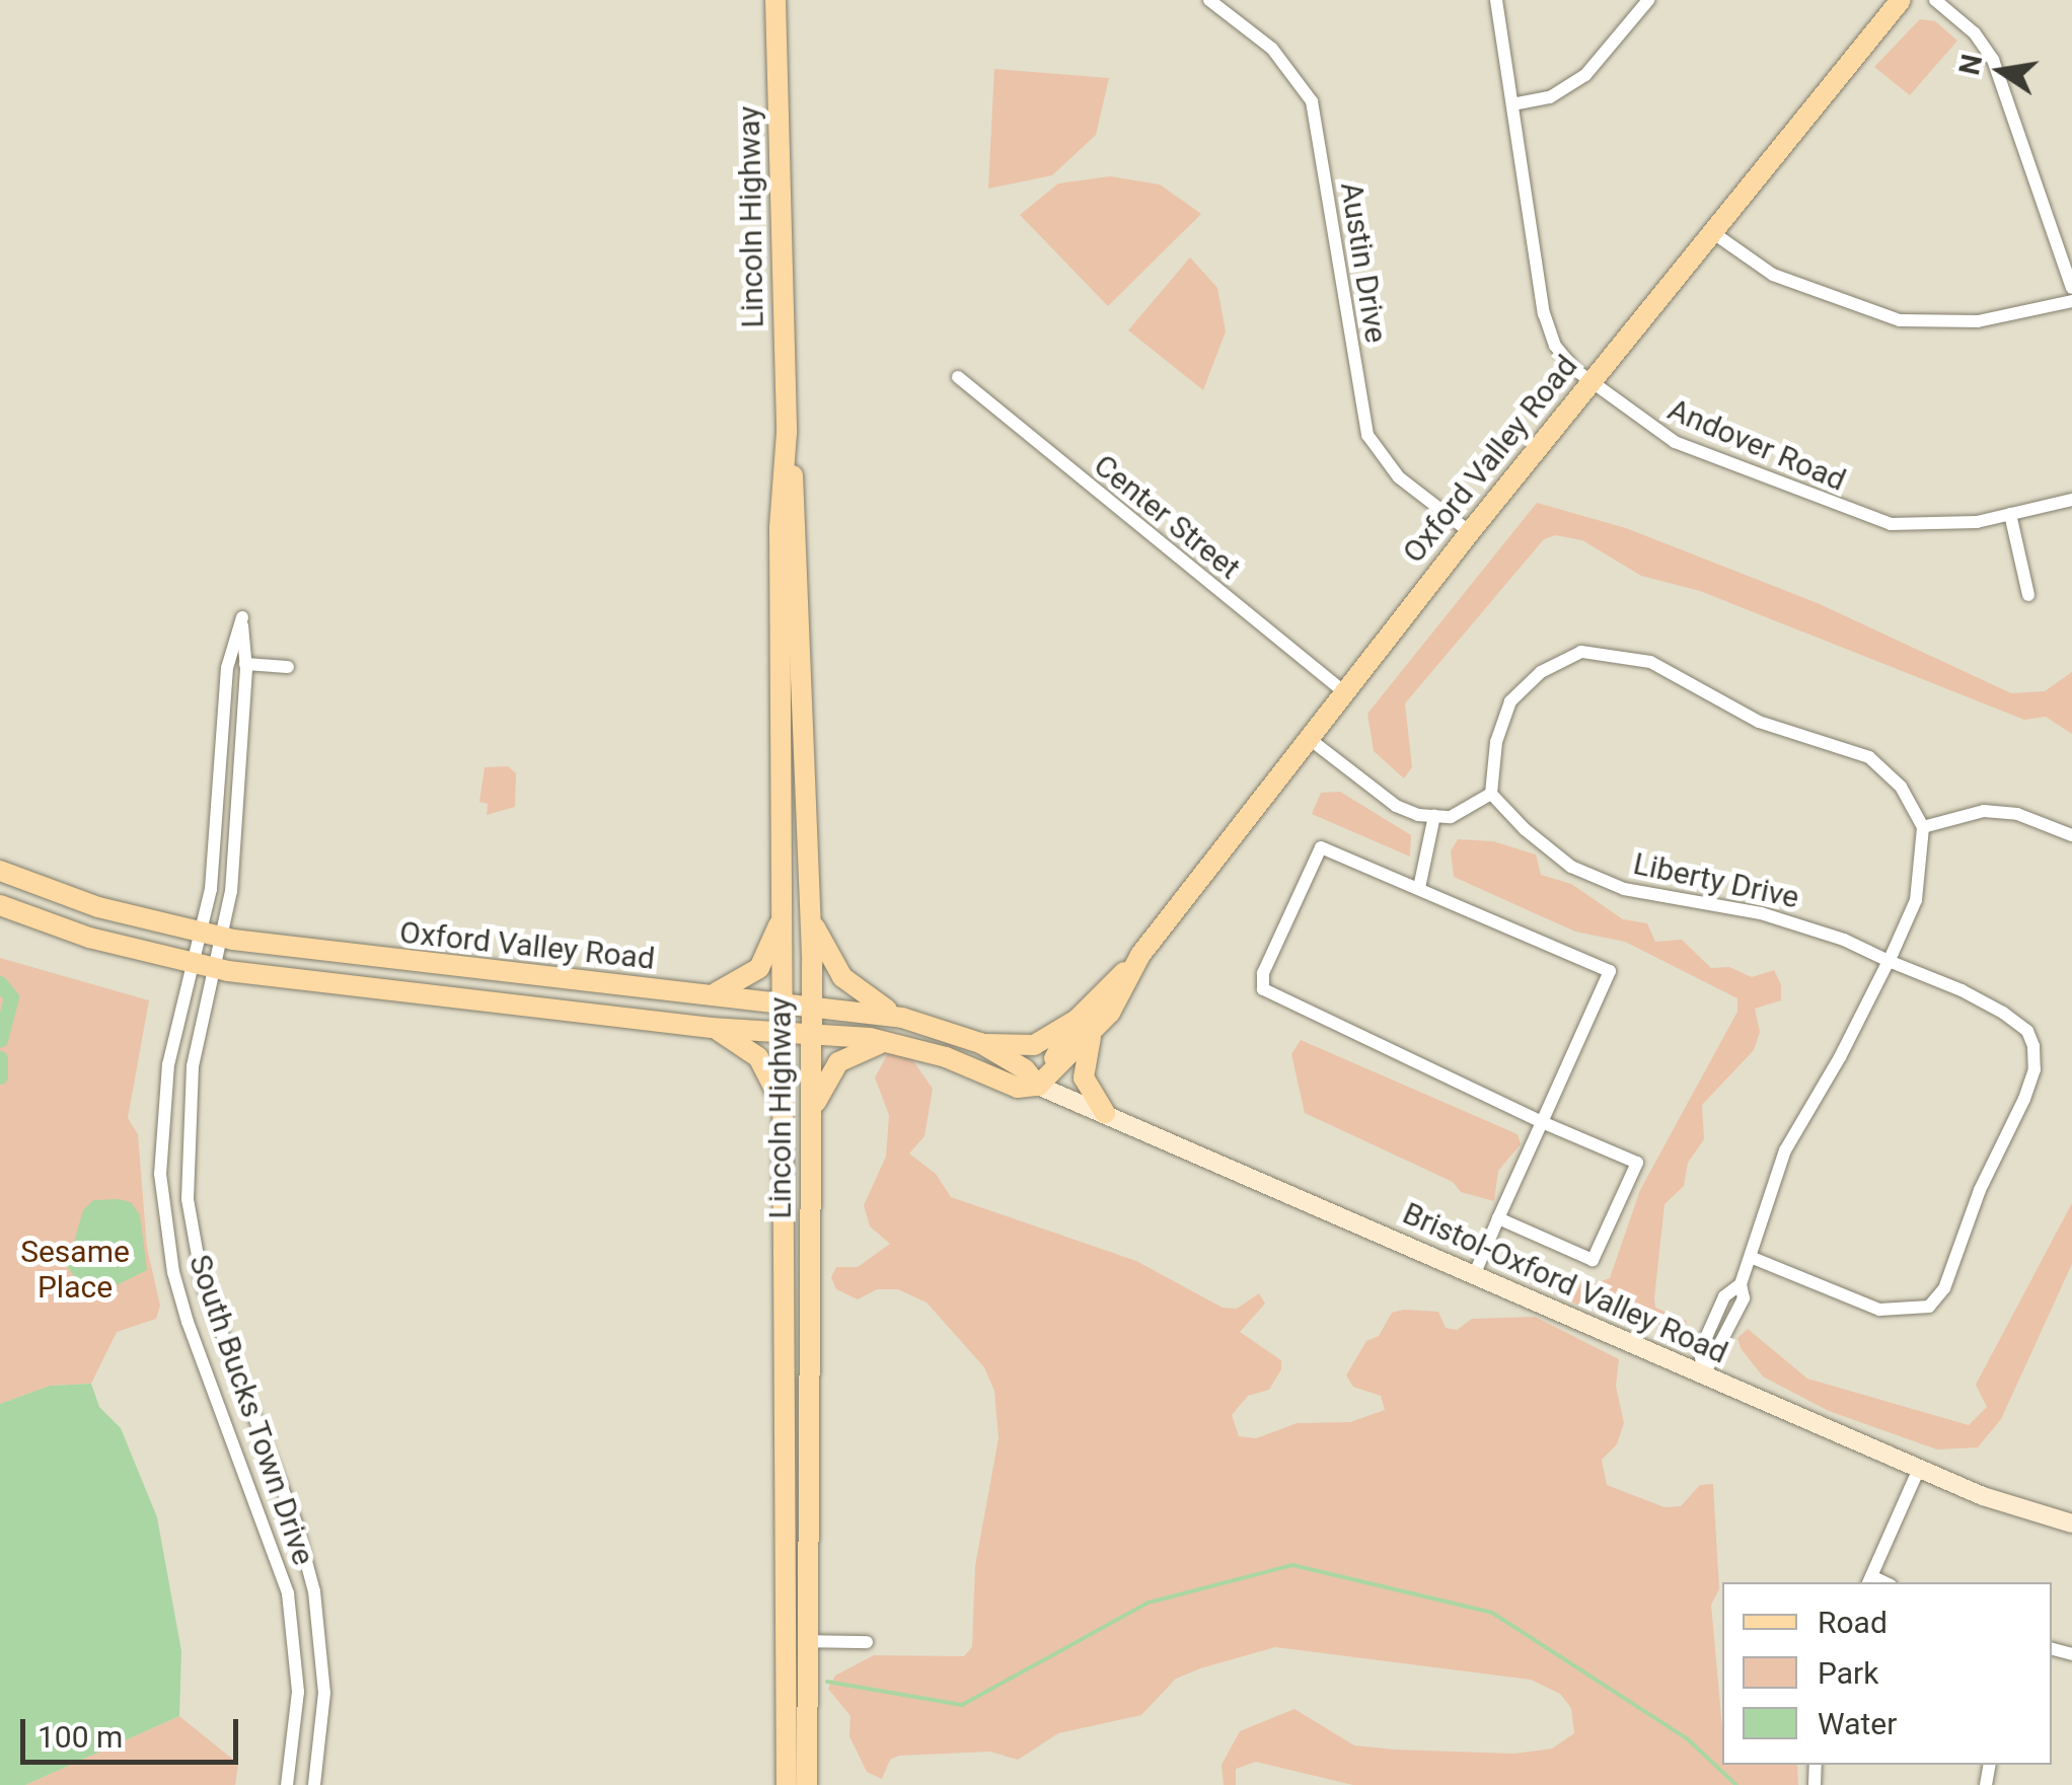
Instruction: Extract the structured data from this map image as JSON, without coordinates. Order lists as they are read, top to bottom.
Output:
{
  "streets": {
    "main road": ["Lincoln Highway", "Oxford Valley Road", "Bristol-Oxford Valley Road"],
    "street": [
      "Austin Drive",
      "Andover Road",
      "Center Street",
      "Liberty Drive",
      "South Bucks Town Drive"
    ]
  },
  "crossings": [
    ["Lincoln Highway", "Oxford Valley Road"],
    ["Austin Drive", "Oxford Valley Road"],
    ["Andover Road", "Oxford Valley Road"],
    ["Oxford Valley Road", "Center Street"],
    ["Oxford Valley Road", "Bristol-Oxford Valley Road"],
    ["Oxford Valley Road", "South Bucks Town Drive"]
  ],
  "parks": ["Sesame Place"],
  "legend": ["Road", "Park", "Water"],
  "scale_bar": "100 m",
  "north": "left"
}
